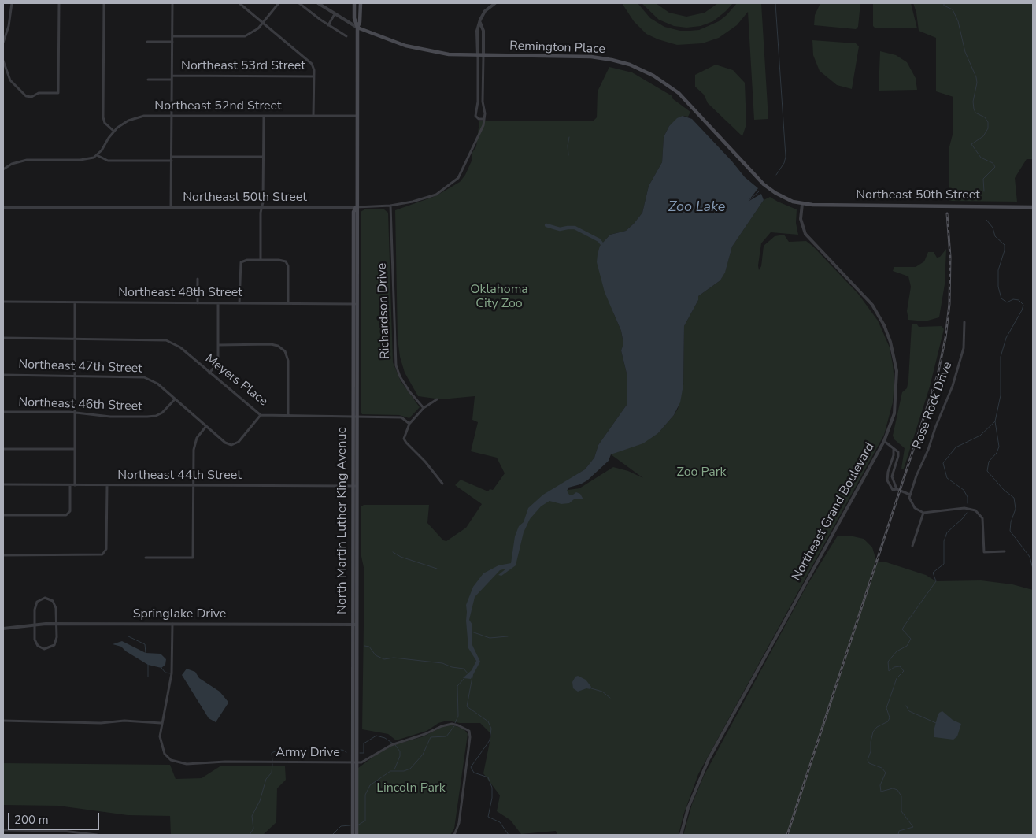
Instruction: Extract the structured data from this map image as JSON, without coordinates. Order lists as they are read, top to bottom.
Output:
{
  "streets": {
    "main road": ["Remington Place", "Northeast 50th Street", "North Martin Luther King Avenue"],
    "street": [
      "Northeast 53rd Street",
      "Northeast 52nd Street",
      "Northeast 48th Street",
      "Richardson Drive",
      "Northeast 47th Street",
      "Meyers Place",
      "Northeast 46th Street",
      "Rose Rock Drive",
      "Northeast 44th Street",
      "Northeast Grand Boulevard",
      "Springlake Drive",
      "Army Drive"
    ]
  },
  "crossings": [
    ["Remington Place", "Northeast 50th Street"],
    ["Remington Place", "Northeast Grand Boulevard"],
    ["Remington Place", "North Martin Luther King Avenue"],
    ["Northeast 52nd Street", "North Martin Luther King Avenue"],
    ["Northeast 50th Street", "Richardson Drive"],
    ["Northeast 50th Street", "Northeast Grand Boulevard"],
    ["Northeast 50th Street", "North Martin Luther King Avenue"],
    ["Northeast 48th Street", "North Martin Luther King Avenue"],
    ["Northeast 47th Street", "Meyers Place"],
    ["Northeast 47th Street", "Northeast 46th Street"],
    ["Meyers Place", "North Martin Luther King Avenue"],
    ["Northeast 44th Street", "North Martin Luther King Avenue"],
    ["North Martin Luther King Avenue", "Springlake Drive"],
    ["North Martin Luther King Avenue", "Army Drive"],
    ["Springlake Drive", "Army Drive"]
  ],
  "water": ["Zoo Lake"],
  "parks": ["Oklahoma City Zoo", "Zoo Park", "Lincoln Park"],
  "scale_bar": "200 m"
}
